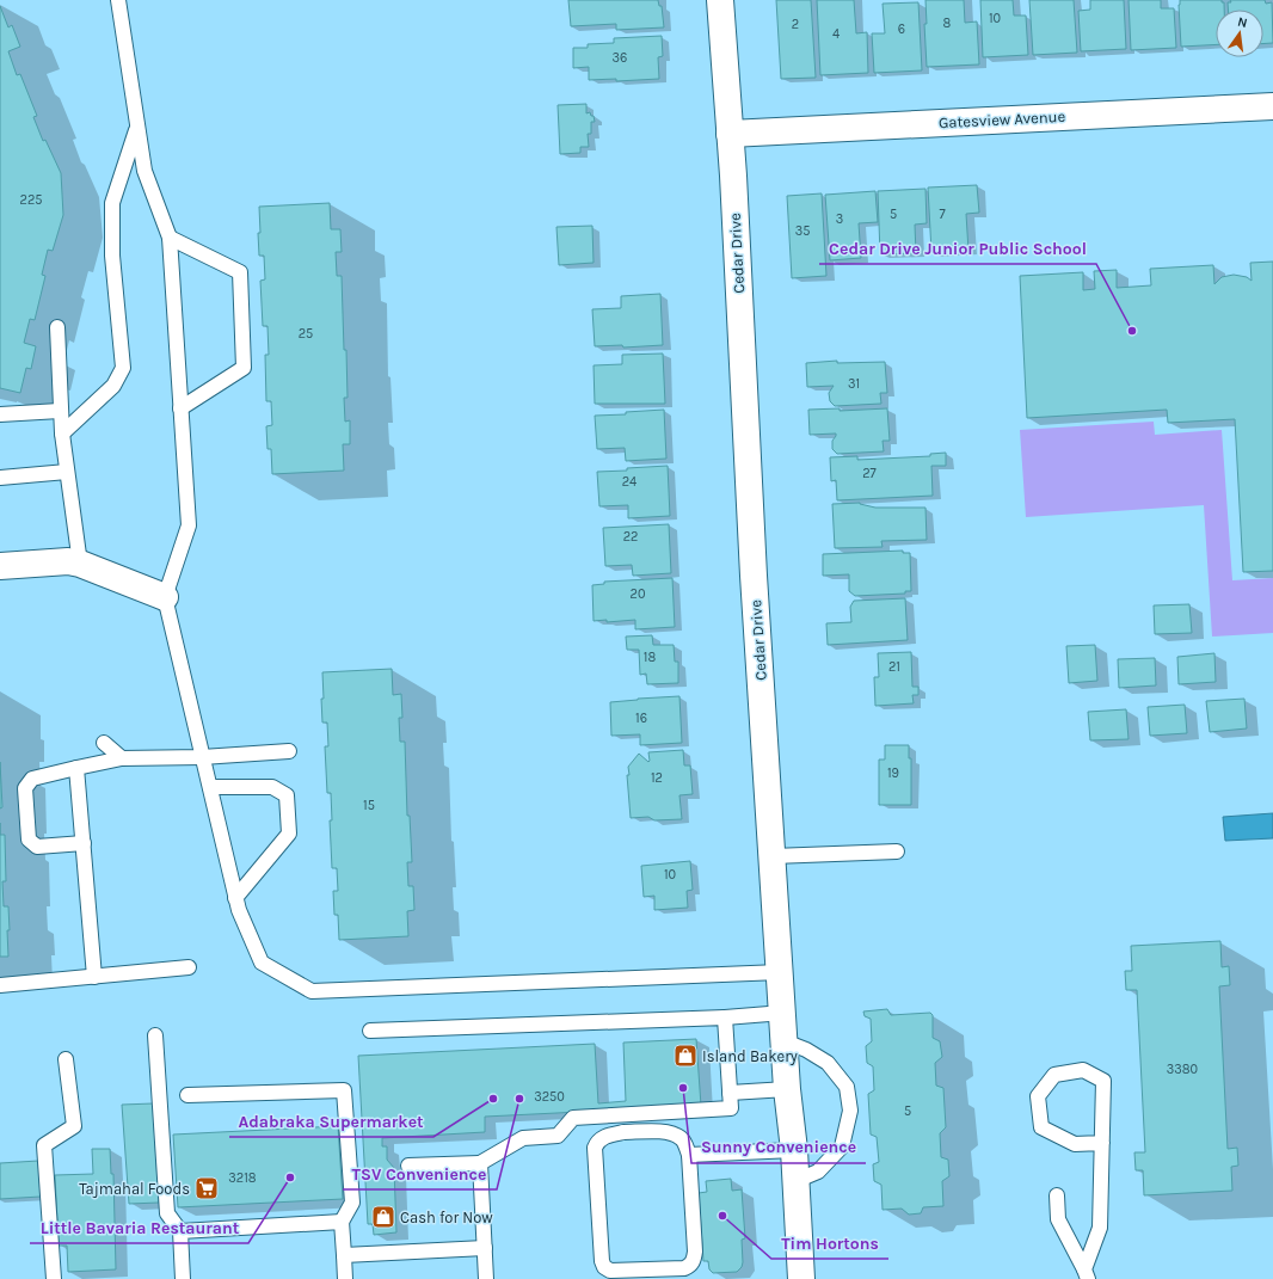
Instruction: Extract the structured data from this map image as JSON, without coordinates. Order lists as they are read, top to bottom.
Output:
{
  "streets": {
    "street": ["Gatesview Avenue", "Cedar Drive"]
  },
  "crossings": [
    ["Gatesview Avenue", "Cedar Drive"]
  ],
  "places": {
    "other": [
      "Cedar Drive Junior Public School",
      "Sunny Convenience",
      "Adabraka Supermarket",
      "TSV Convenience",
      "Little Bavaria Restaurant",
      "Tim Hortons"
    ],
    "shop": ["Island Bakery", "Cash for Now"],
    "supermarket": ["Tajmahal Foods"]
  },
  "house_numbers": [
    "10",
    "8",
    "2",
    "6",
    "4",
    "36",
    "225",
    "5",
    "7",
    "3",
    "35",
    "25",
    "31",
    "27",
    "24",
    "22",
    "20",
    "18",
    "21",
    "16",
    "19",
    "12",
    "15",
    "10",
    "3380",
    "3250",
    "5",
    "3218"
  ],
  "north": "top"
}
